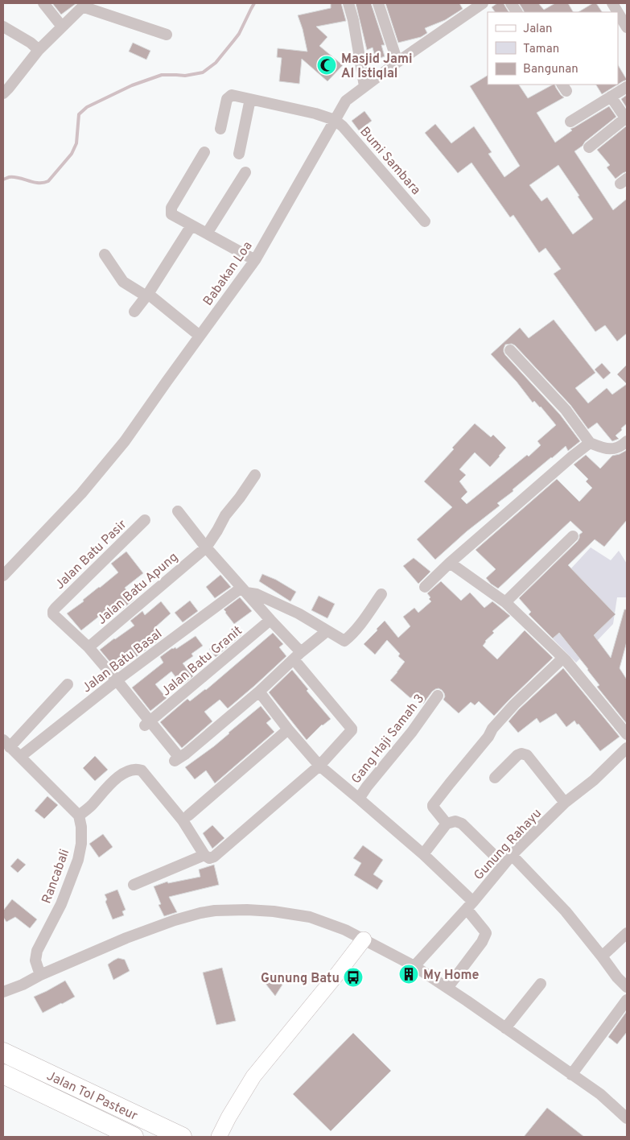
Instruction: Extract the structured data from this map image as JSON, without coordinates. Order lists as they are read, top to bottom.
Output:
{
  "streets": {
    "highway": ["Jalan Tol Pasteur"],
    "street": [
      "Bumi Sambara",
      "Babakan Loa",
      "Jalan Batu Pasir",
      "Jalan Batu Apung",
      "Jalan Batu Basal",
      "Jalan Batu Granit",
      "Gang Haji Samah 3",
      "Gunung Rahayu",
      "Rancabali"
    ]
  },
  "crossings": [
    ["Bumi Sambara", "Babakan Loa"],
    ["Jalan Batu Pasir", "Jalan Batu Apung"]
  ],
  "places": {
    "mosque": ["Masjid Jami Al Istiqlal"],
    "building": ["My Home"],
    "bus stop": ["Gunung Batu"]
  },
  "legend": ["Jalan", "Taman", "Bangunan"]
}
